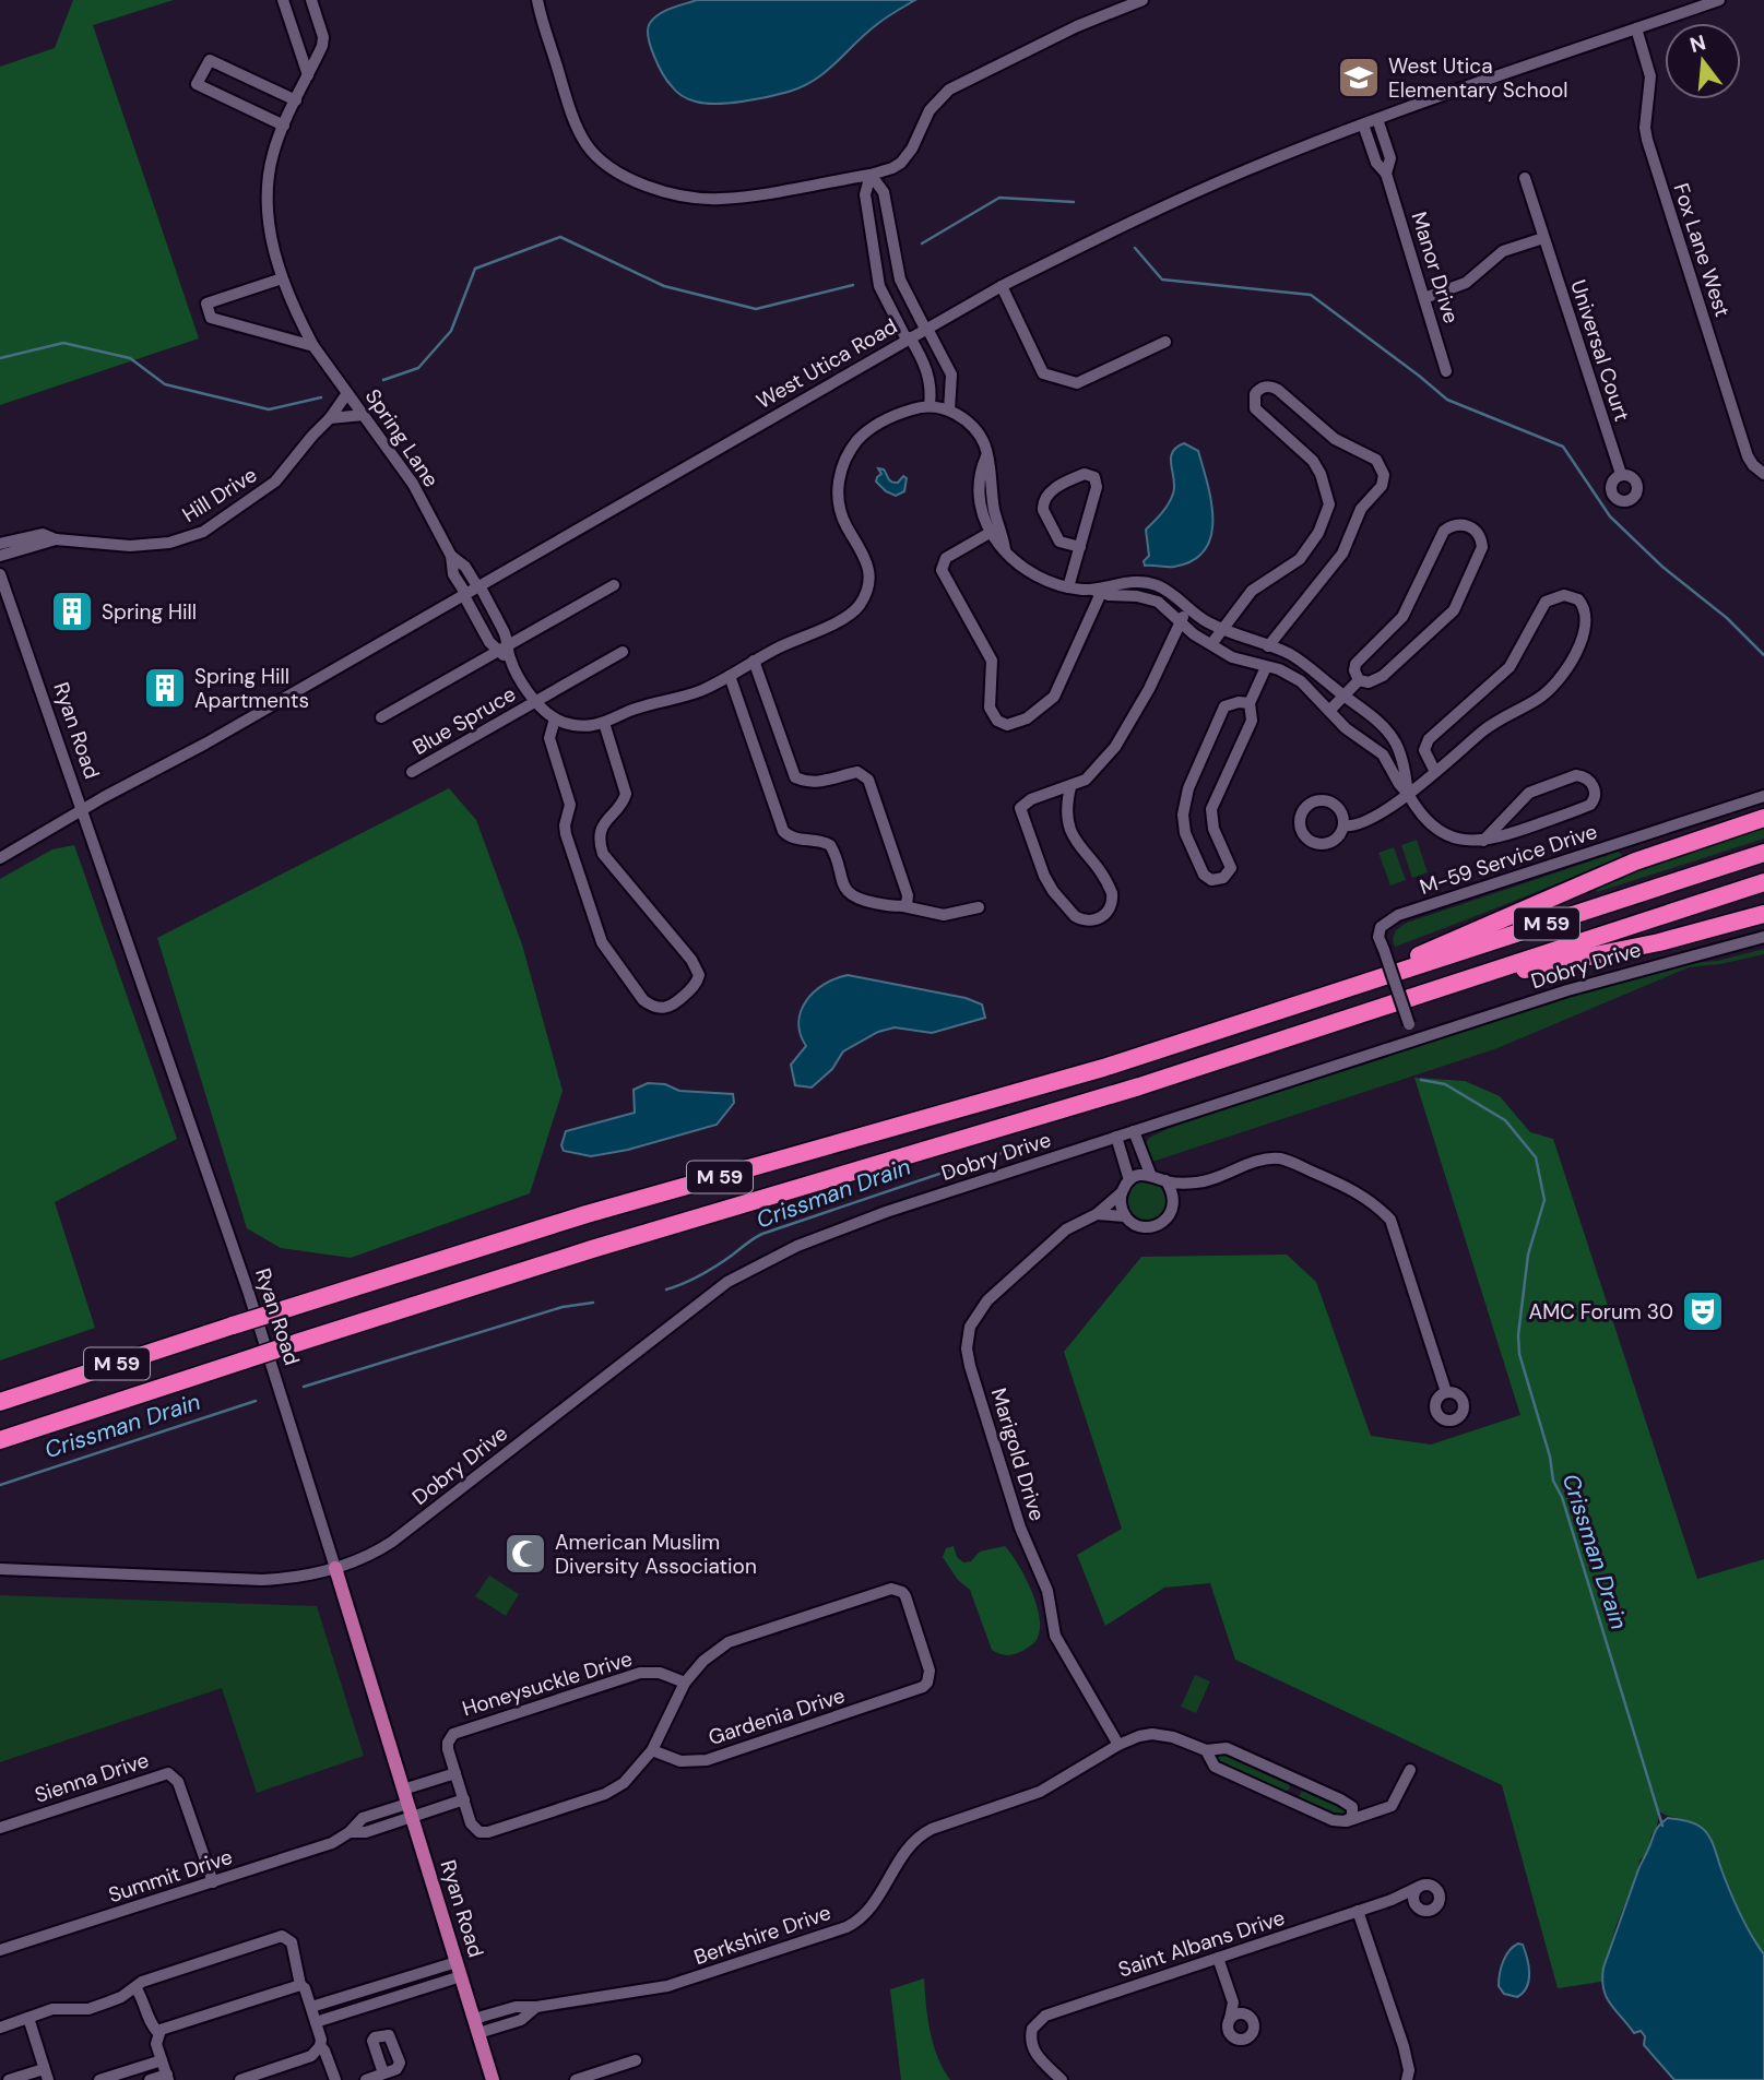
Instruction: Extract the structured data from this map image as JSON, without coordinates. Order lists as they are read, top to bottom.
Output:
{
  "streets": {
    "highway": ["M 59"],
    "main road": ["Ryan Road"],
    "street": [
      "Fox Lane West",
      "Manor Drive",
      "Universal Court",
      "West Utica Road",
      "Spring Lane",
      "Hill Drive",
      "Blue Spruce",
      "M-59 Service Drive",
      "Dobry Drive",
      "Marigold Drive",
      "Honeysuckle Drive",
      "Gardenia Drive",
      "Sienna Drive",
      "Summit Drive",
      "Berkshire Drive",
      "Saint Albans Drive"
    ]
  },
  "crossings": [
    ["Fox Lane West", "West Utica Road"],
    ["Manor Drive", "West Utica Road"],
    ["West Utica Road", "Spring Lane"],
    ["West Utica Road", "Ryan Road"],
    ["Spring Lane", "Hill Drive"],
    ["Ryan Road", "Dobry Drive"],
    ["Ryan Road", "Summit Drive"],
    ["Ryan Road", "Berkshire Drive"],
    ["M-59 Service Drive", "Dobry Drive"],
    ["Marigold Drive", "Berkshire Drive"],
    ["Honeysuckle Drive", "Gardenia Drive"],
    ["Sienna Drive", "Summit Drive"]
  ],
  "water": ["Crissman Drain"],
  "places": {
    "school or university": ["West Utica Elementary School"],
    "building": ["Spring Hill", "Spring Hill Apartments"],
    "theatre": ["AMC Forum 30"],
    "mosque": ["American Muslim Diversity Association"]
  },
  "north": "top"
}
